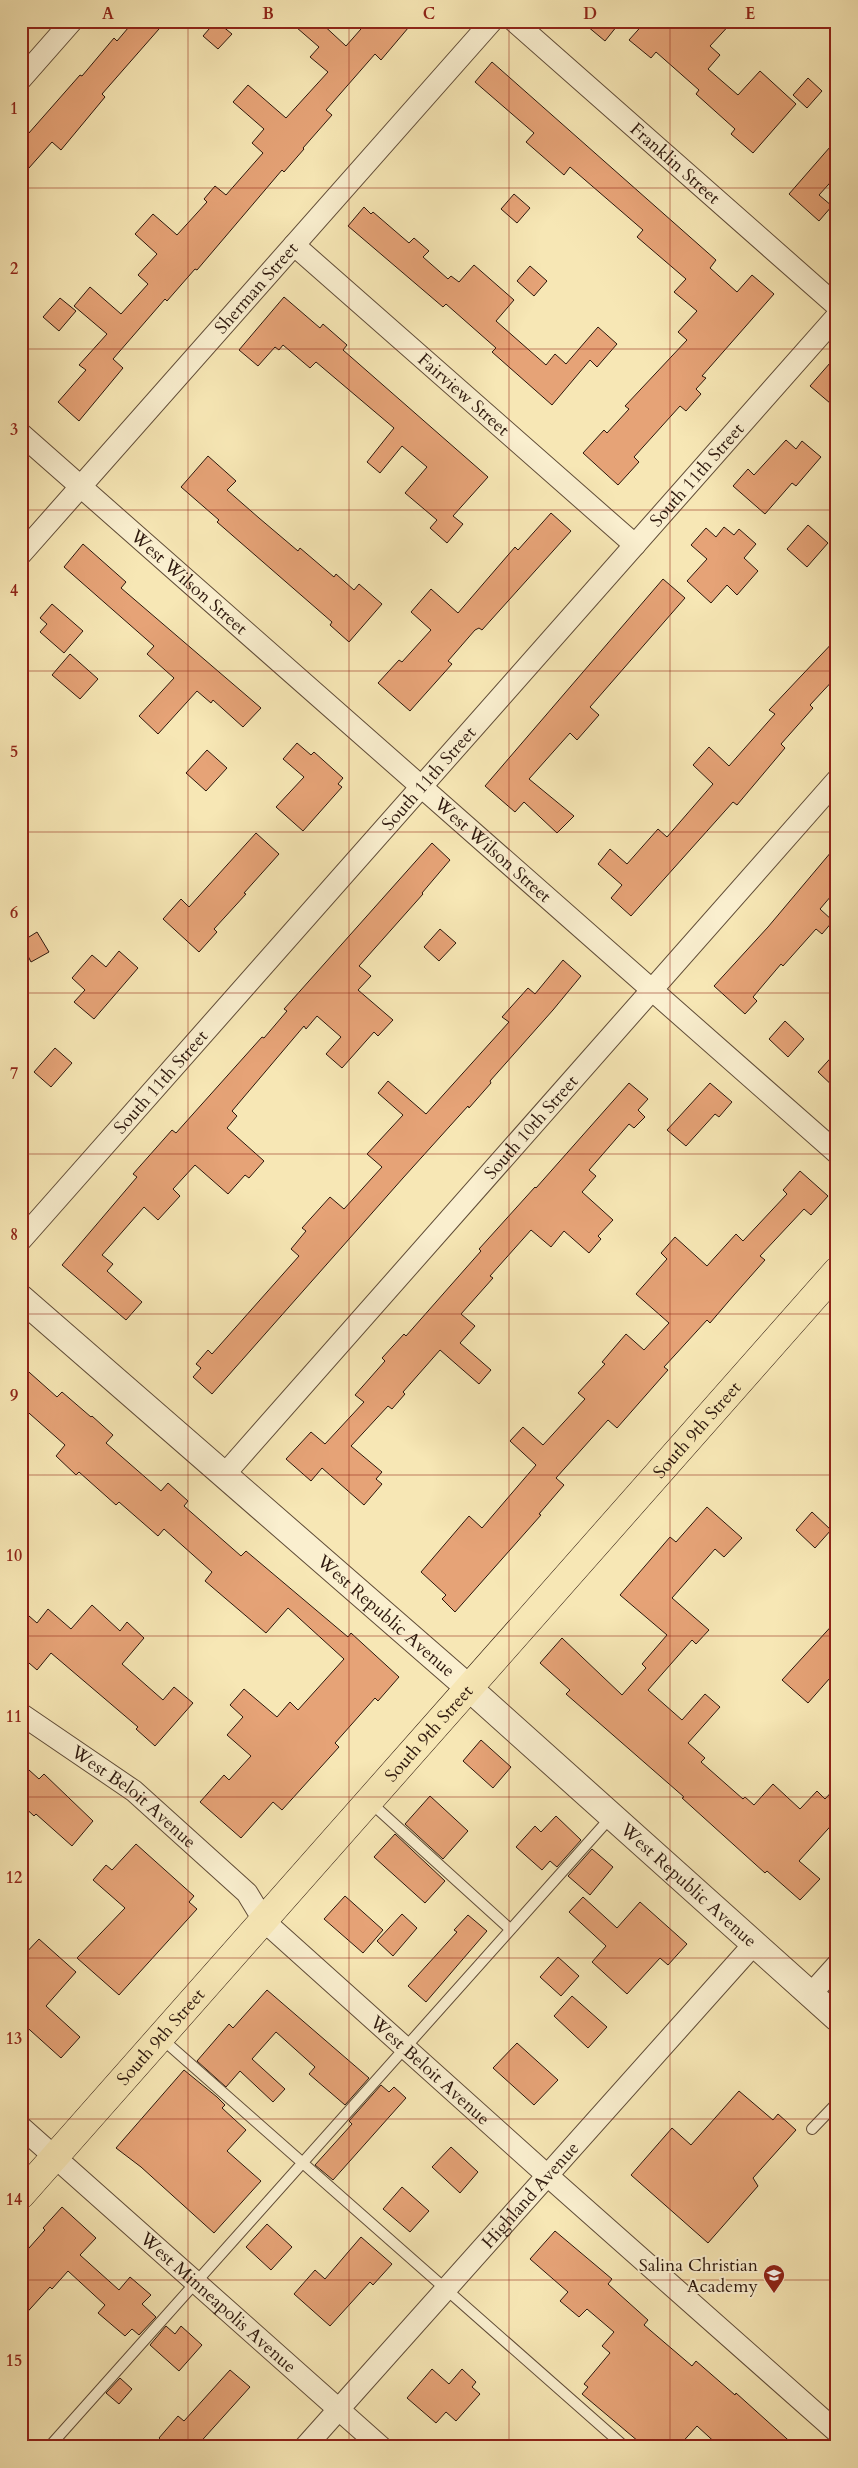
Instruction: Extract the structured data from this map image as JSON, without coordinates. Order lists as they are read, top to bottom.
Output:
{
  "streets": {
    "main road": ["South 9th Street"],
    "street": [
      "Franklin Street",
      "Sherman Street",
      "Fairview Street",
      "South 11th Street",
      "West Wilson Street",
      "South 10th Street",
      "West Republic Avenue",
      "West Beloit Avenue",
      "Highland Avenue",
      "West Minneapolis Avenue"
    ]
  },
  "crossings": [
    ["Sherman Street", "Fairview Street"],
    ["Sherman Street", "West Wilson Street"],
    ["Fairview Street", "South 11th Street"],
    ["South 11th Street", "West Wilson Street"],
    ["West Wilson Street", "South 10th Street"],
    ["South 10th Street", "West Republic Avenue"],
    ["South 9th Street", "West Republic Avenue"],
    ["South 9th Street", "West Beloit Avenue"],
    ["South 9th Street", "West Minneapolis Avenue"],
    ["West Republic Avenue", "Highland Avenue"],
    ["West Beloit Avenue", "Highland Avenue"],
    ["Highland Avenue", "West Minneapolis Avenue"]
  ],
  "places": {
    "school or university": ["Salina Christian Academy"]
  },
  "grid": {
    "columns": [
      "A",
      "B",
      "C",
      "D",
      "E"
    ],
    "rows": [
      "1",
      "2",
      "3",
      "4",
      "5",
      "6",
      "7",
      "8",
      "9",
      "10",
      "11",
      "12",
      "13",
      "14",
      "15"
    ]
  }
}
